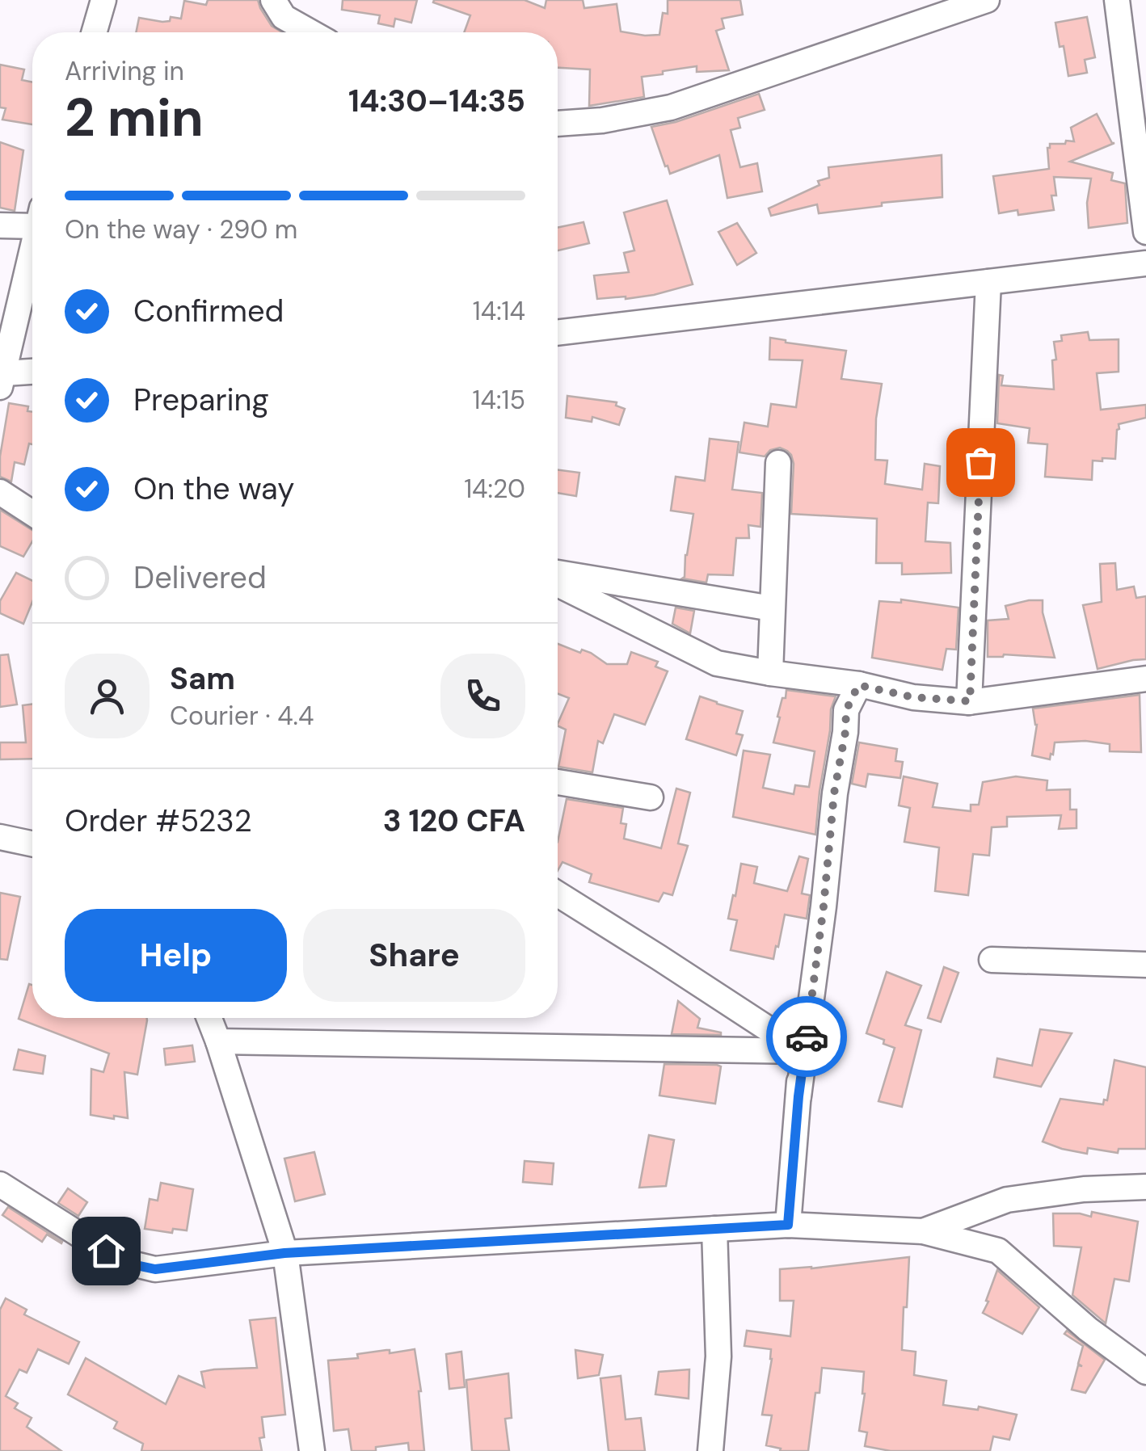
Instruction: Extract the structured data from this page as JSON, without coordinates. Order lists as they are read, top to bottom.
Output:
{
  "page": {
    "heading": ["2 min", "Arriving in", "14:30–14:35"],
    "panel": [
      "Sam",
      "Courier · 4.4",
      "Order #5232",
      "3 120 CFA"
    ],
    "bar": "On the way · 290 m",
    "list": [
      ["Confirmed", "14:14"],
      ["Preparing", "14:15"],
      ["On the way", "14:20"],
      "Delivered"
    ],
    "buttons": ["Help", "Share"]
  }
}
